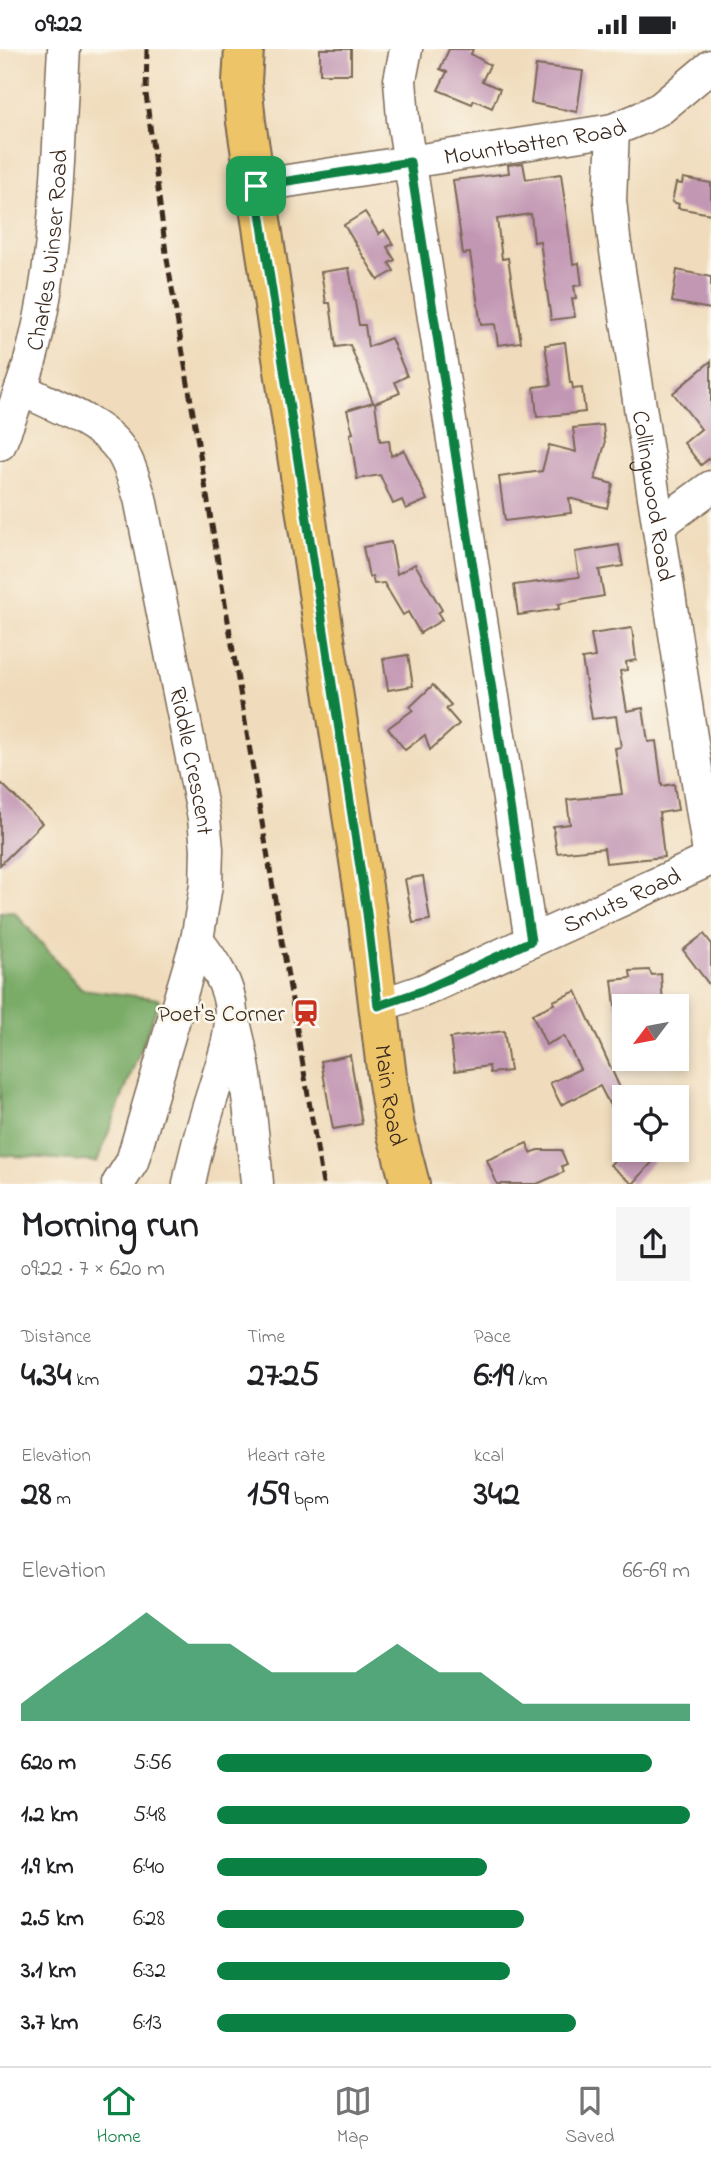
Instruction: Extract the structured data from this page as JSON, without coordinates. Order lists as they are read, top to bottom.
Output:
{
  "streets": {
    "main road": ["Main Road"],
    "street": [
      "Mountbatten Road",
      "Charles Winser Road",
      "Collingwood Road",
      "Riddle Crescent",
      "Smuts Road"
    ]
  },
  "crossings": [
    ["Mountbatten Road", "Collingwood Road"],
    ["Mountbatten Road", "Main Road"],
    ["Charles Winser Road", "Riddle Crescent"],
    ["Collingwood Road", "Smuts Road"],
    ["Smuts Road", "Main Road"]
  ],
  "places": {
    "station": ["Poet's Corner"]
  },
  "north": "bottom left",
  "page": {
    "status": "09:22",
    "heading": ["Morning run", "09:22 · 7 × 620 m"],
    "stats": [
      ["Distance", "4.34 km"],
      ["Time", "27:25"],
      ["Pace", "6:19 /km"],
      ["Elevation", "28 m"],
      ["Heart rate", "159 bpm"],
      ["kcal", "342"]
    ],
    "chart": ["Elevation", "66–69 m"],
    "list": [
      {
        "name": "620 m",
        "note": "5:56"
      },
      {
        "name": "1.2 km",
        "note": "5:48"
      },
      {
        "name": "1.9 km",
        "note": "6:40"
      },
      {
        "name": "2.5 km",
        "note": "6:28"
      },
      {
        "name": "3.1 km",
        "note": "6:32"
      },
      {
        "name": "3.7 km",
        "note": "6:13"
      }
    ],
    "tabs": ["Home", "Map", "Saved"]
  }
}
